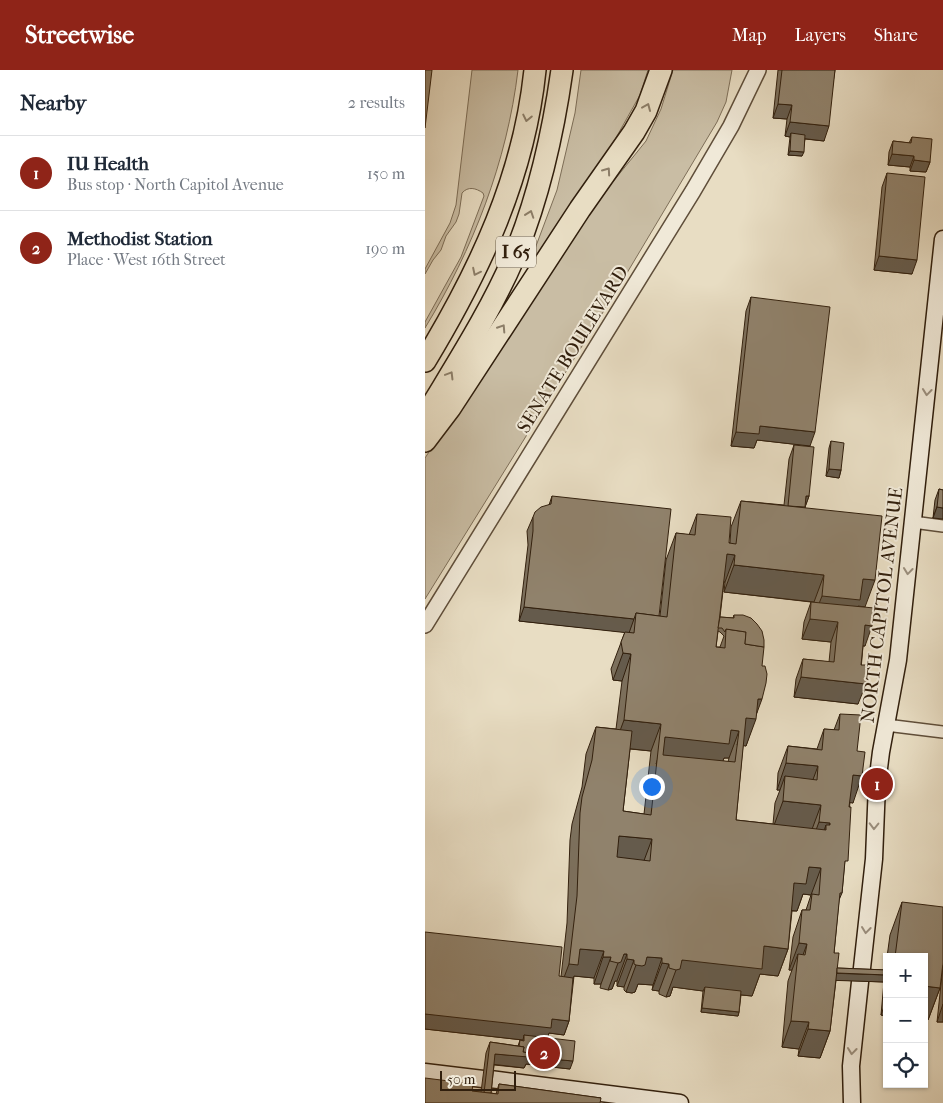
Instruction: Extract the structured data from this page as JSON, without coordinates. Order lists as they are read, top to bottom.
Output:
{
  "streets": {
    "highway": ["I 65"],
    "main road": ["NORTH CAPITOL AVENUE"],
    "street": ["SENATE BOULEVARD"]
  },
  "one_way": ["NORTH CAPITOL AVENUE"],
  "scale_bar": "50 m",
  "page": {
    "header": "Streetwise",
    "nav": ["Map", "Layers", "Share"],
    "heading": ["Nearby", "2 results"],
    "list": [
      {
        "mark": "1",
        "name": "IU Health",
        "note": "Bus stop · North Capitol Avenue",
        "value": "150 m"
      },
      {
        "mark": "2",
        "name": "Methodist Station",
        "note": "Place · West 16th Street",
        "value": "190 m"
      }
    ],
    "pins": ["1", "2"],
    "map_buttons": ["+", "−"],
    "scale": "50 m"
  }
}
